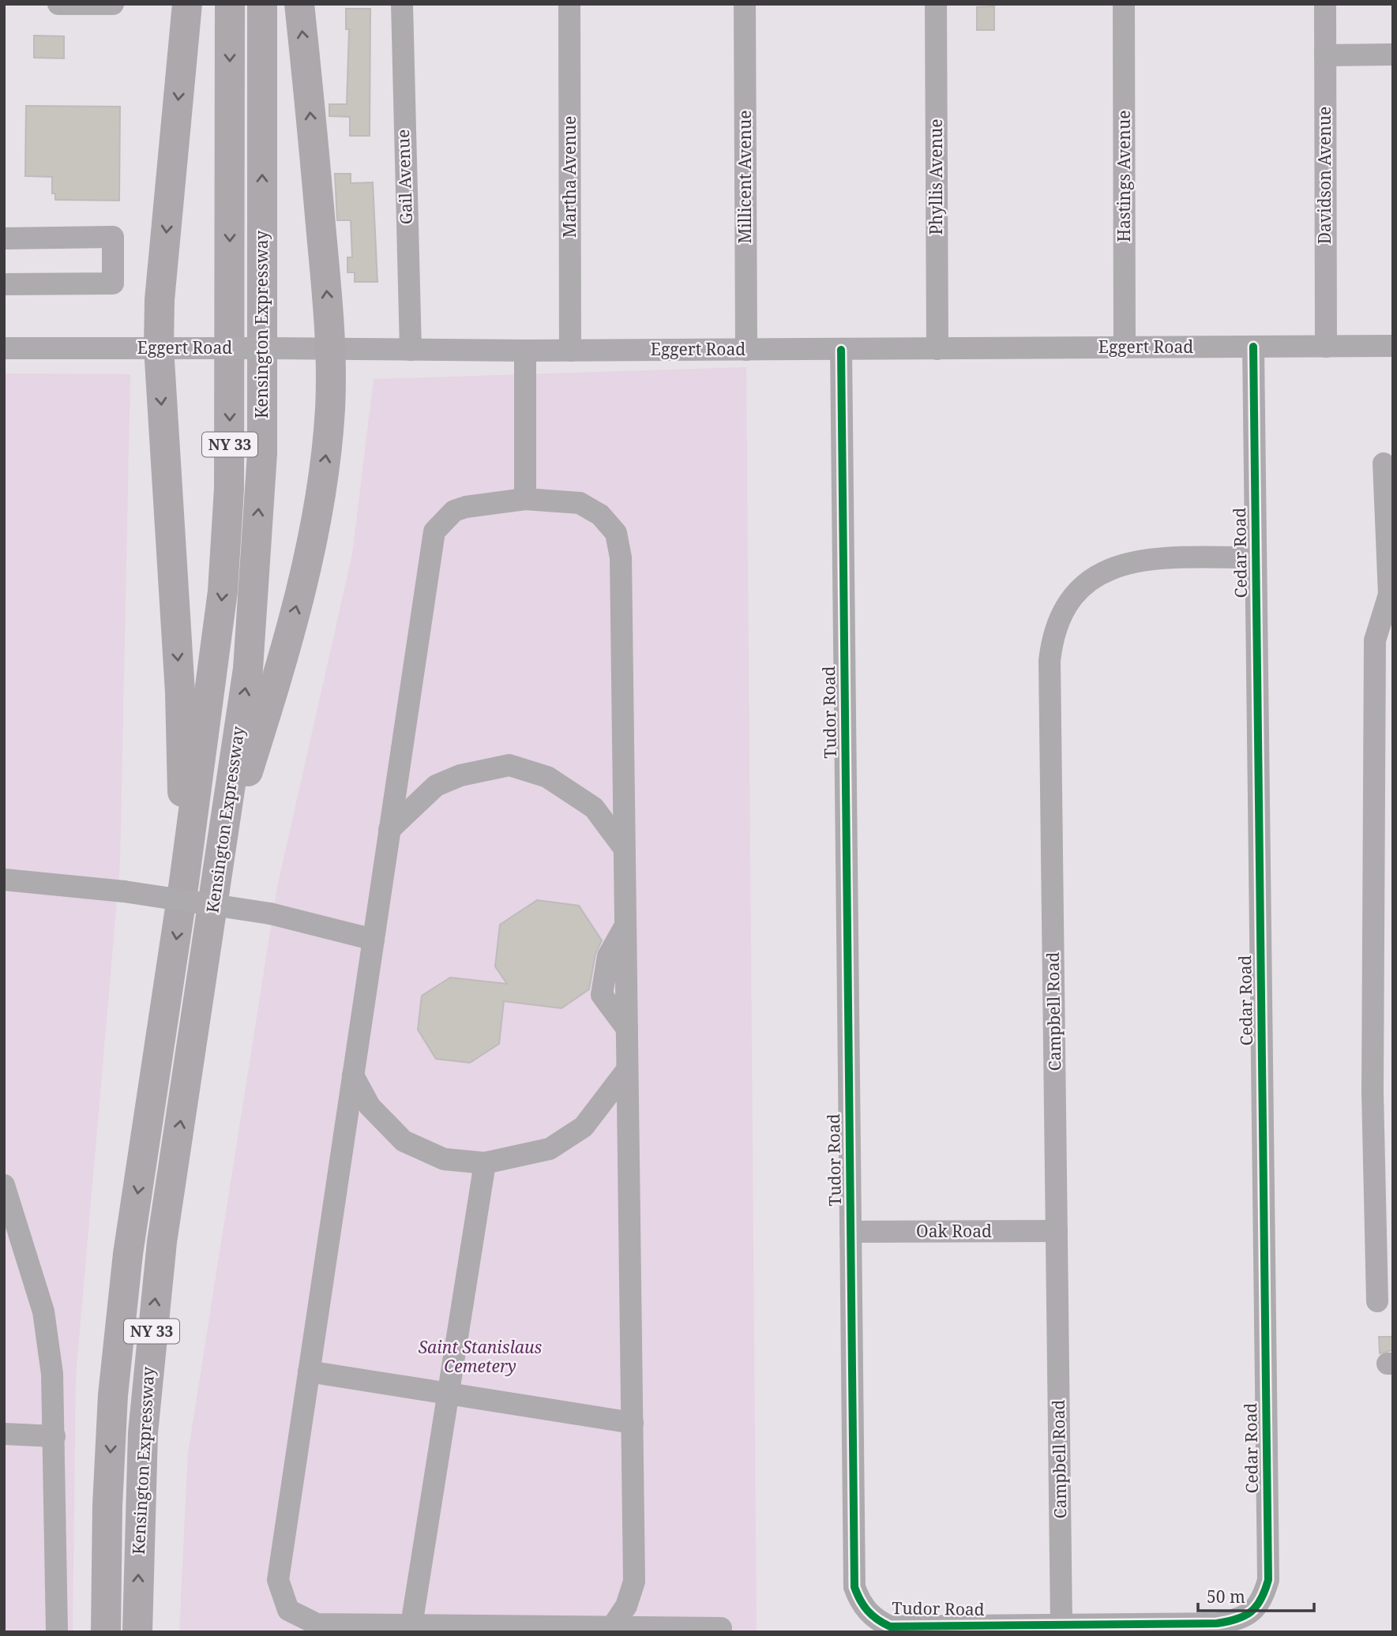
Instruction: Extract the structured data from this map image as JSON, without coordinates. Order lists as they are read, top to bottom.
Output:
{
  "streets": {
    "highway": ["Kensington Expressway", "NY 33"],
    "street": [
      "Davidson Avenue",
      "Hastings Avenue",
      "Gail Avenue",
      "Martha Avenue",
      "Millicent Avenue",
      "Phyllis Avenue",
      "Eggert Road",
      "Cedar Road",
      "Tudor Road",
      "Campbell Road",
      "Oak Road"
    ]
  },
  "crossings": [
    ["Davidson Avenue", "Eggert Road"],
    ["Hastings Avenue", "Eggert Road"],
    ["Gail Avenue", "Eggert Road"],
    ["Martha Avenue", "Eggert Road"],
    ["Millicent Avenue", "Eggert Road"],
    ["Phyllis Avenue", "Eggert Road"],
    ["Eggert Road", "Cedar Road"],
    ["Eggert Road", "Tudor Road"],
    ["Cedar Road", "Tudor Road"],
    ["Cedar Road", "Campbell Road"],
    ["Tudor Road", "Campbell Road"],
    ["Tudor Road", "Oak Road"],
    ["Campbell Road", "Oak Road"]
  ],
  "parks": ["Saint Stanislaus Cemetery"],
  "scale_bar": "50 m"
}
